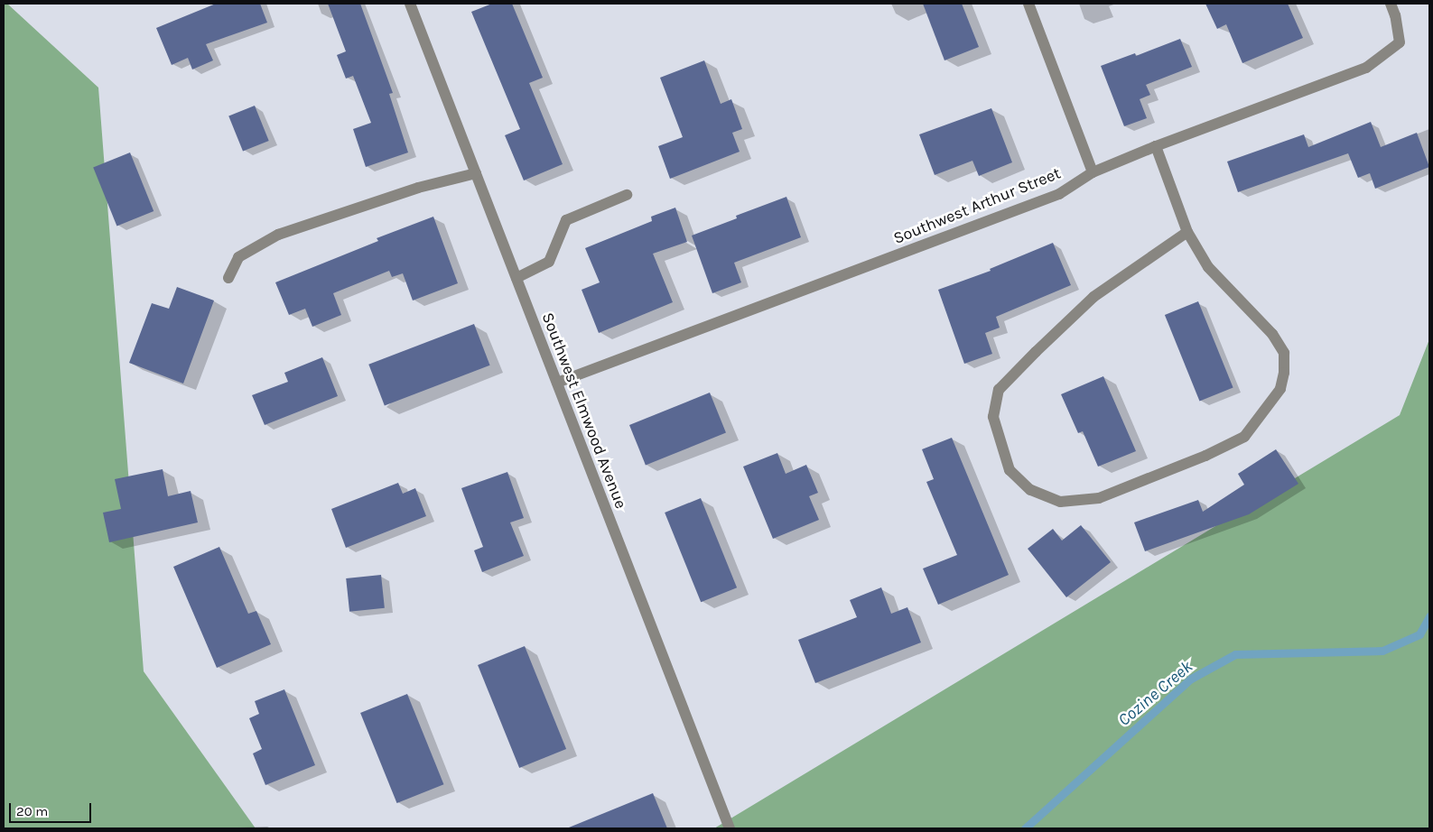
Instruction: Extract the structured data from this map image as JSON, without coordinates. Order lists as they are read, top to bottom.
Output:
{
  "streets": {
    "street": ["Southwest Arthur Street", "Southwest Elmwood Avenue"]
  },
  "crossings": [
    ["Southwest Arthur Street", "Southwest Elmwood Avenue"]
  ],
  "water": ["Cozine Creek"],
  "scale_bar": "20 m"
}
